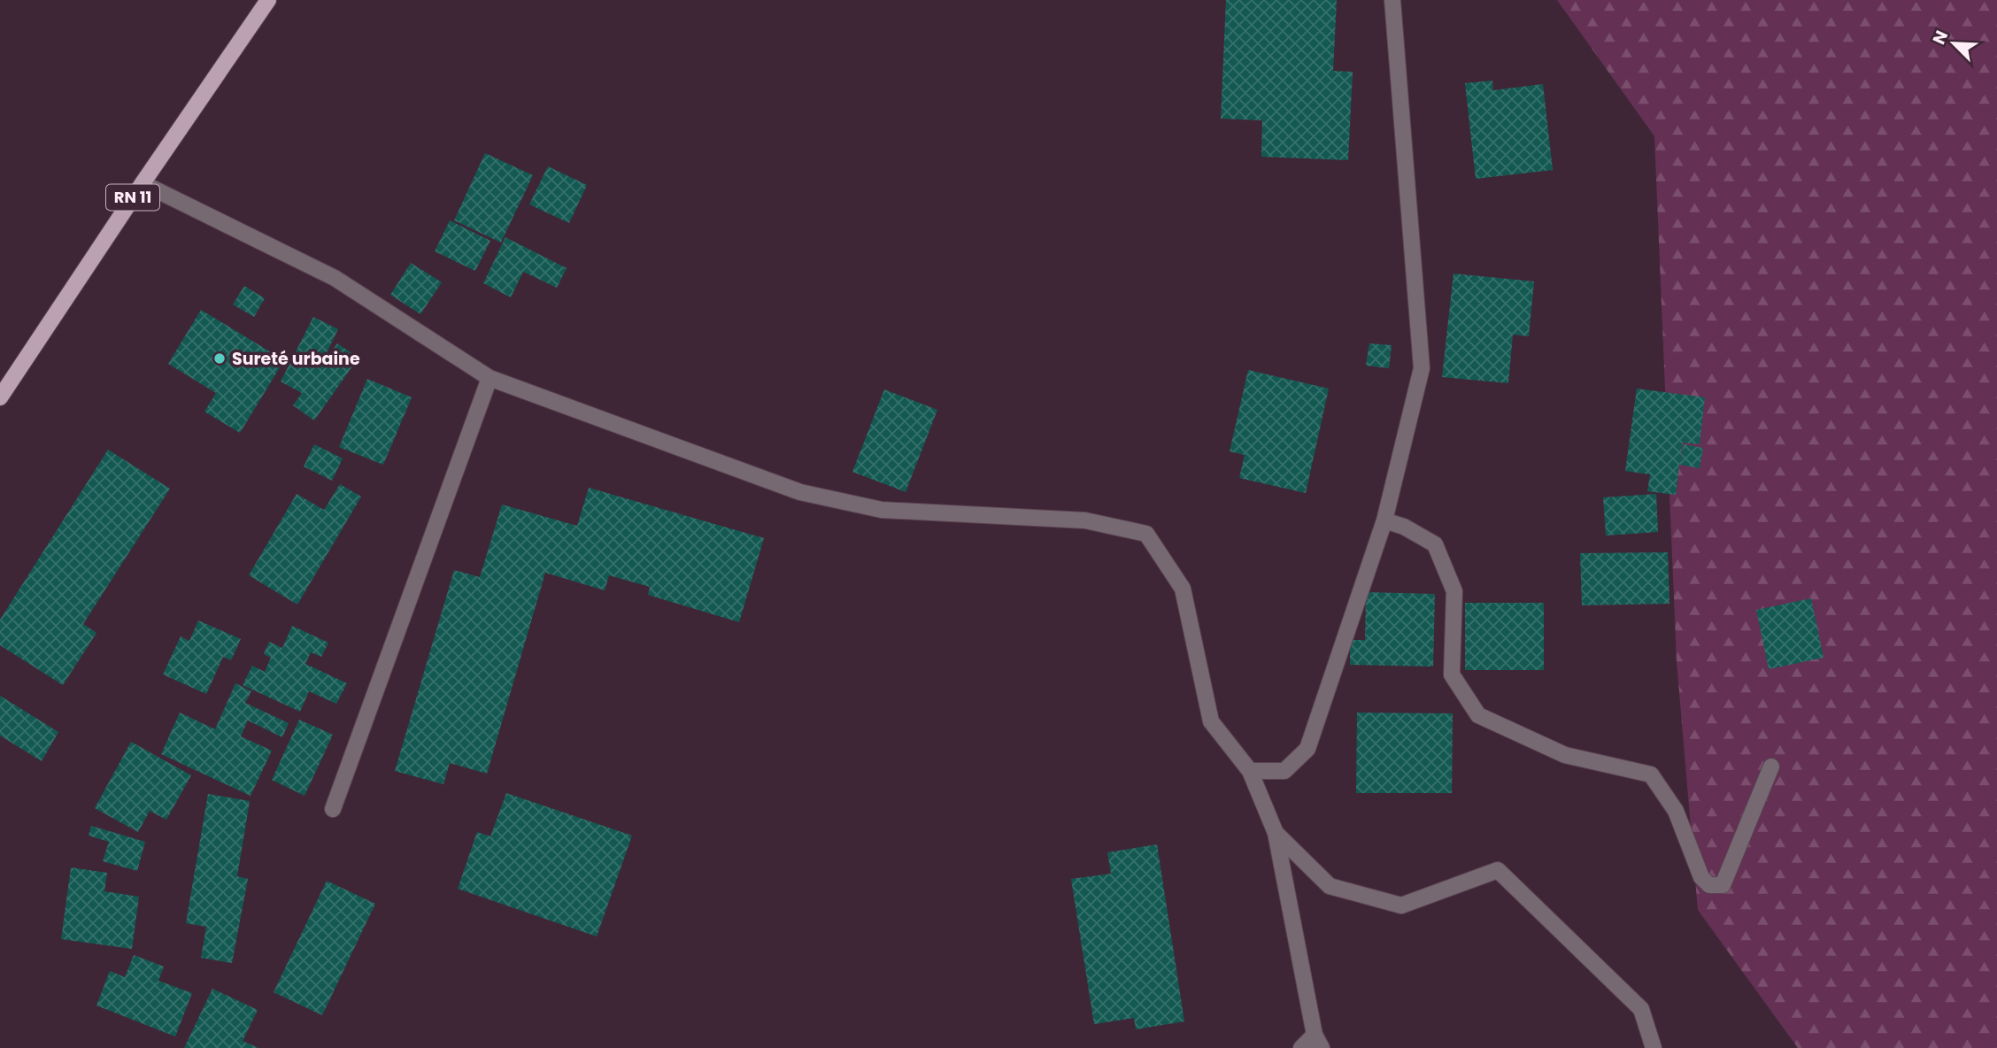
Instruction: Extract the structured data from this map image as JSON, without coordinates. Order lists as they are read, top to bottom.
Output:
{
  "streets": {
    "main road": ["RN 11"]
  },
  "places": ["Sureté urbaine"],
  "north": "top left"
}
